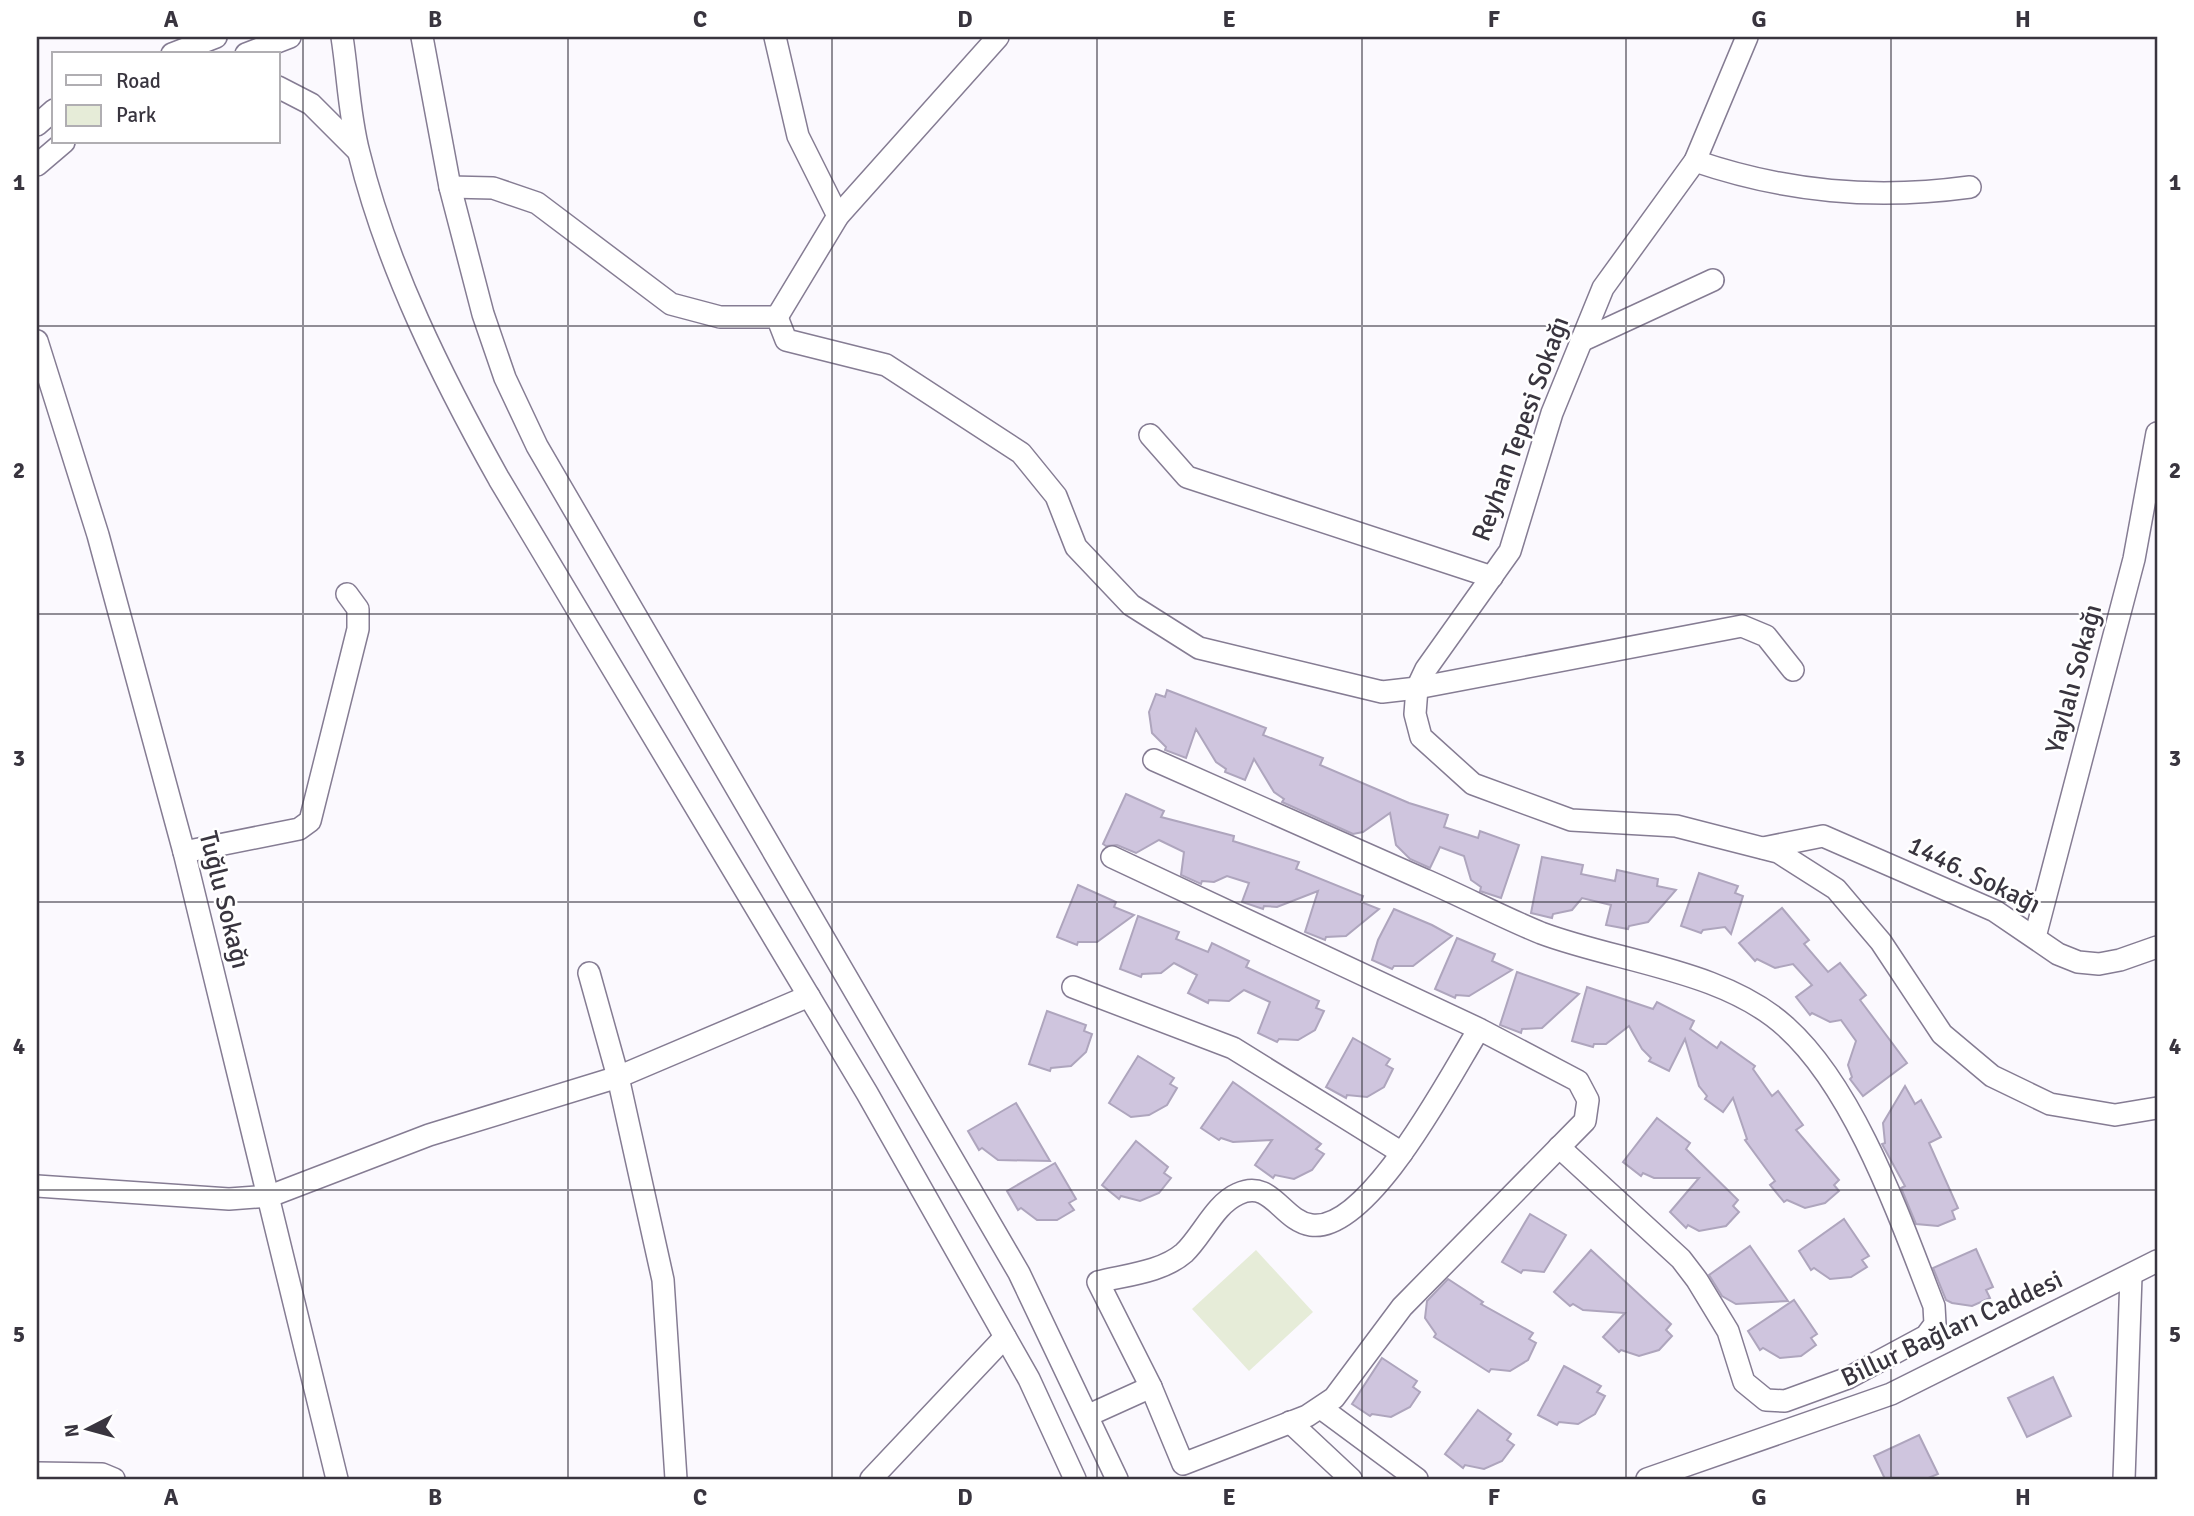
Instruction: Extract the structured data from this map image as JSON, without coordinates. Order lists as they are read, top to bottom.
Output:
{
  "streets": {
    "street": [
      "Reyhan Tepesi Sokağı",
      "Yaylalı Sokağı",
      "1446. Sokağı",
      "Tuğlu Sokağı",
      "Billur Bağları Caddesi"
    ]
  },
  "crossings": [
    ["Yaylalı Sokağı", "1446. Sokağı"]
  ],
  "legend": ["Road", "Park"],
  "north": "left",
  "grid": {
    "columns": [
      "A",
      "B",
      "C",
      "D",
      "E",
      "F",
      "G",
      "H"
    ],
    "rows": [
      "1",
      "2",
      "3",
      "4",
      "5"
    ]
  }
}
